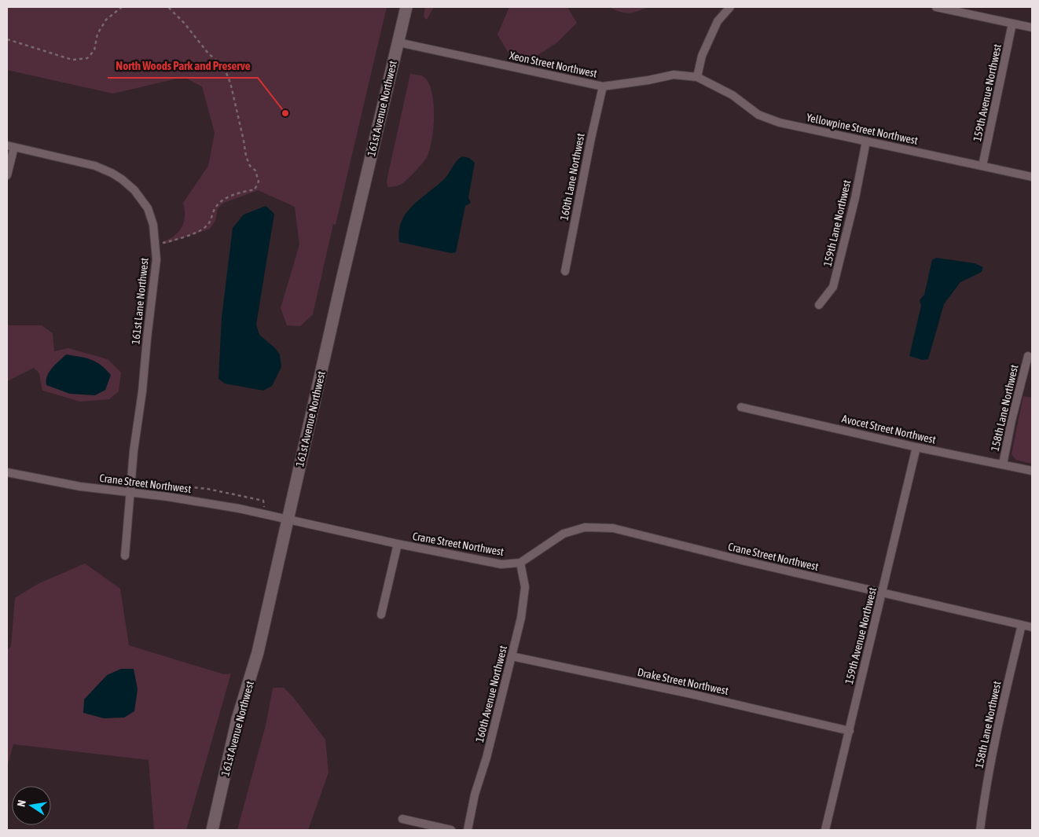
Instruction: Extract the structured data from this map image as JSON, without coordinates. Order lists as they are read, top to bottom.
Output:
{
  "streets": {
    "main road": ["161st Avenue Northwest"],
    "street": [
      "Xeon Street Northwest",
      "159th Avenue Northwest",
      "Yellowpine Street Northwest",
      "160th Lane Northwest",
      "159th Lane Northwest",
      "161st Lane Northwest",
      "158th Lane Northwest",
      "Avocet Street Northwest",
      "Crane Street Northwest",
      "Drake Street Northwest",
      "160th Avenue Northwest"
    ]
  },
  "crossings": [
    ["Xeon Street Northwest", "161st Avenue Northwest"],
    ["Xeon Street Northwest", "Yellowpine Street Northwest"],
    ["Xeon Street Northwest", "160th Lane Northwest"],
    ["159th Avenue Northwest", "Yellowpine Street Northwest"],
    ["159th Avenue Northwest", "Avocet Street Northwest"],
    ["159th Avenue Northwest", "Crane Street Northwest"],
    ["159th Avenue Northwest", "Drake Street Northwest"],
    ["161st Avenue Northwest", "Crane Street Northwest"],
    ["Yellowpine Street Northwest", "159th Lane Northwest"],
    ["161st Lane Northwest", "Crane Street Northwest"],
    ["158th Lane Northwest", "Avocet Street Northwest"],
    ["158th Lane Northwest", "Crane Street Northwest"],
    ["Crane Street Northwest", "160th Avenue Northwest"],
    ["Drake Street Northwest", "160th Avenue Northwest"]
  ],
  "places": ["North Woods Park and Preserve"],
  "north": "left"
}
